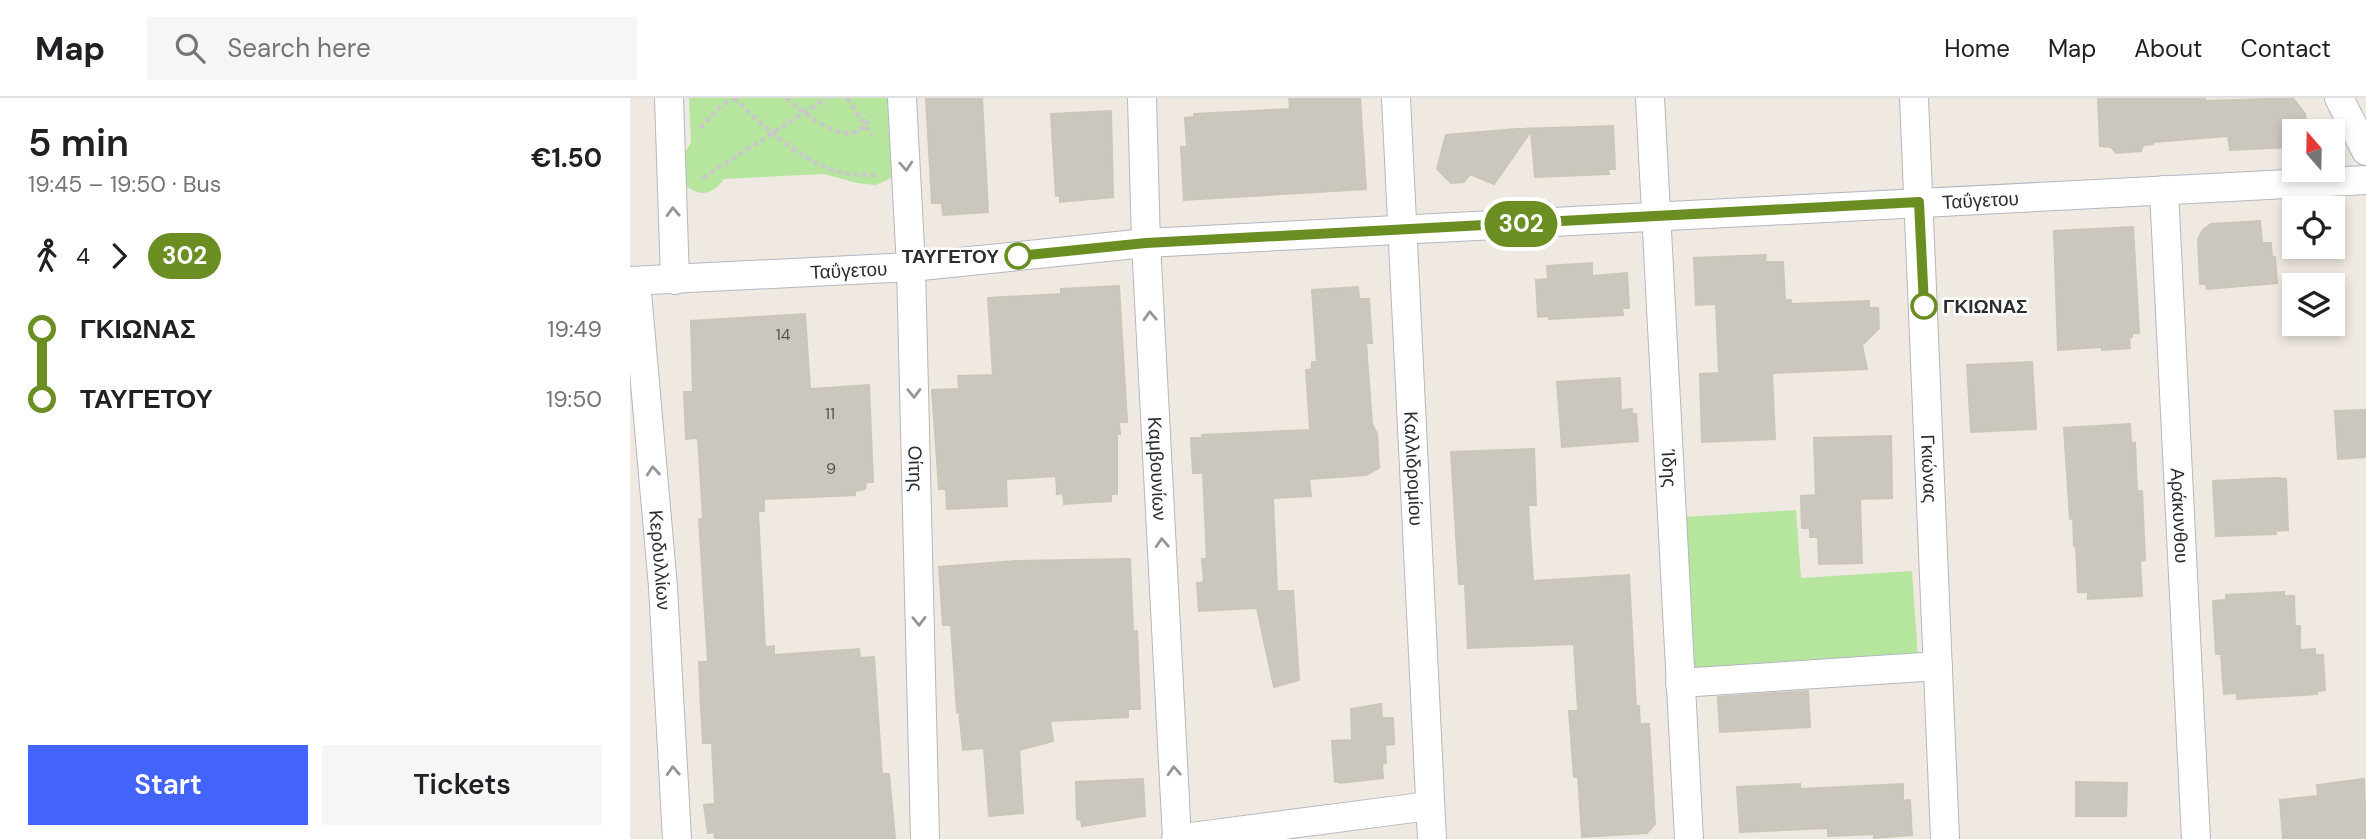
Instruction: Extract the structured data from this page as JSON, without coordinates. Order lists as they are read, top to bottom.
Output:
{
  "streets": {
    "street": [
      "Ταΰγετου",
      "Οίτης",
      "Καμβουνίων",
      "Γκιώνας",
      "Καλλιδρομίου",
      "Ίδης",
      "Αράκυνθου",
      "Κερδυλλίων"
    ]
  },
  "crossings": [
    ["Ταΰγετου", "Οίτης"],
    ["Ταΰγετου", "Καμβουνίων"],
    ["Ταΰγετου", "Γκιώνας"],
    ["Ταΰγετου", "Καλλιδρομίου"],
    ["Ταΰγετου", "Ίδης"],
    ["Ταΰγετου", "Αράκυνθου"],
    ["Ταΰγετου", "Κερδυλλίων"]
  ],
  "one_way": ["Οίτης", "Καμβουνίων", "Κερδυλλίων"],
  "places": ["ΤΑΥΓΕΤΟΥ", "ΓΚΙΩΝΑΣ"],
  "lines": ["bus line 302"],
  "house_numbers": ["14", "11", "9"],
  "north": "top",
  "page": {
    "header": "Map",
    "search": "Search here",
    "nav": [
      "Home",
      "Map",
      "About",
      "Contact"
    ],
    "heading": ["5 min", "19:45 – 19:50 · Bus", "€1.50"],
    "on_map": "302",
    "legs": ["4", "302"],
    "list": [
      {
        "name": "ΓΚΙΩΝΑΣ",
        "value": "19:49"
      },
      {
        "name": "ΤΑΥΓΕΤΟΥ",
        "value": "19:50"
      }
    ],
    "buttons": ["Start", "Tickets"]
  }
}
